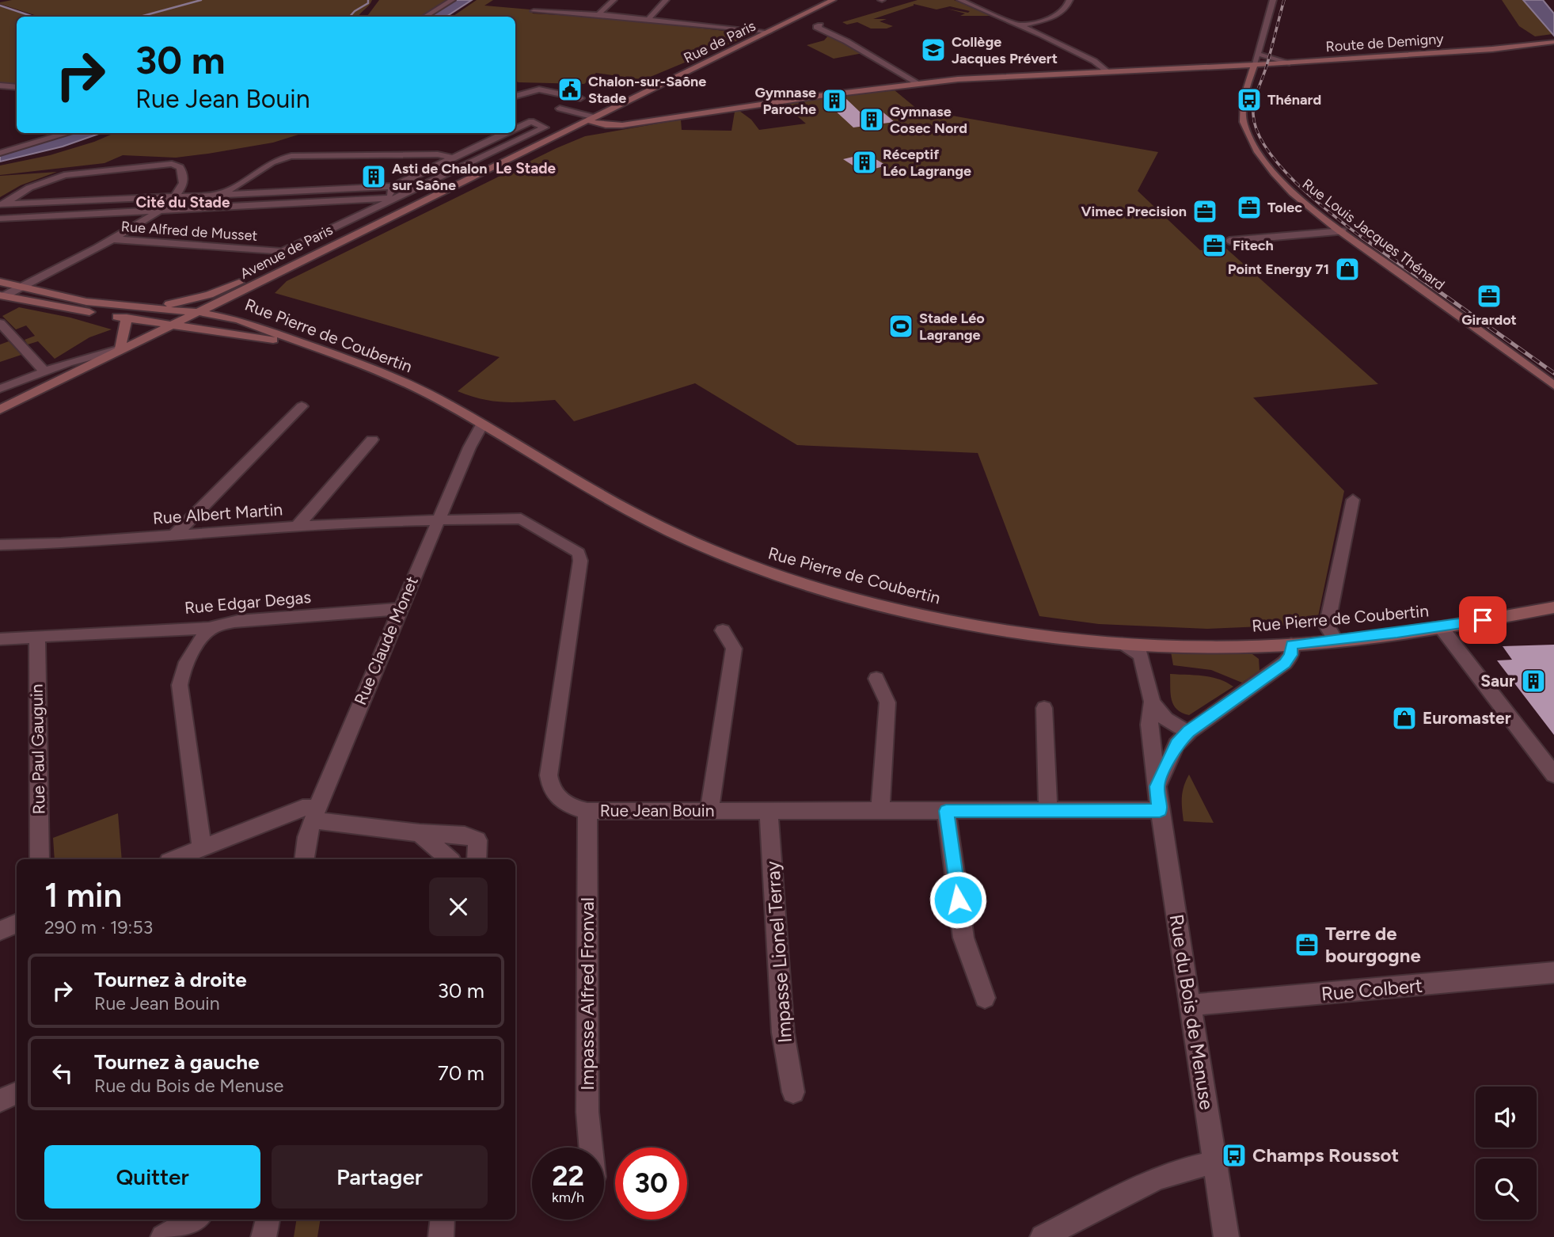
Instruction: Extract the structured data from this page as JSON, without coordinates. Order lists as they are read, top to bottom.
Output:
{
  "streets": {
    "main road": [
      "Rue de Paris",
      "Route de Demigny",
      "Rue Louis Jacques Thénard",
      "Avenue de Paris",
      "Rue Pierre de Coubertin"
    ],
    "street": [
      "Rue Alfred de Musset",
      "Rue Albert Martin",
      "Rue Edgar Degas",
      "Rue Claude Monet",
      "Rue Paul Gauguin",
      "Rue Jean Bouin",
      "Impasse Lionel Terray",
      "Rue Colbert",
      "Impasse Alfred Fronval",
      "Rue du Bois de Menuse"
    ]
  },
  "crossings": [
    ["Rue de Paris", "Route de Demigny"],
    ["Rue de Paris", "Avenue de Paris"],
    ["Route de Demigny", "Rue Louis Jacques Thénard"],
    ["Route de Demigny", "Avenue de Paris"],
    ["Avenue de Paris", "Rue Pierre de Coubertin"],
    ["Rue Pierre de Coubertin", "Rue Claude Monet"],
    ["Rue Albert Martin", "Rue Claude Monet"],
    ["Rue Albert Martin", "Rue Jean Bouin"],
    ["Rue Edgar Degas", "Rue Claude Monet"],
    ["Rue Edgar Degas", "Rue Paul Gauguin"],
    ["Rue Claude Monet", "Rue Jean Bouin"],
    ["Rue Jean Bouin", "Impasse Lionel Terray"],
    ["Rue Jean Bouin", "Impasse Alfred Fronval"],
    ["Rue Jean Bouin", "Rue du Bois de Menuse"],
    ["Rue Colbert", "Rue du Bois de Menuse"]
  ],
  "districts": ["Le Stade", "Cité du Stade"],
  "places": {
    "school or university": ["Collège Jacques Prévert"],
    "public building": ["Chalon-sur-Saône Stade"],
    "bus stop": ["Thénard", "Champs Roussot"],
    "building": [
      "Gymnase Paroche",
      "Gymnase Cosec Nord",
      "Réceptif Léo Lagrange",
      "Asti de Chalon sur Saône",
      "Saur"
    ],
    "office": [
      "Tolec",
      "Vimec Precision",
      "Fitech",
      "Girardot",
      "Terre de bourgogne"
    ],
    "shop": ["Point Energy 71", "Euromaster"],
    "sports": ["Stade Léo Lagrange"]
  },
  "page": {
    "turn": ["30 m", "Rue Jean Bouin"],
    "heading": ["1 min", "290 m · 19:53"],
    "list": [
      {
        "name": "Tournez à droite",
        "note": "Rue Jean Bouin",
        "value": "30 m"
      },
      {
        "name": "Tournez à gauche",
        "note": "Rue du Bois de Menuse",
        "value": "70 m"
      }
    ],
    "buttons": ["Quitter", "Partager"],
    "speed": "22 km/h",
    "limit": "30"
  }
}
